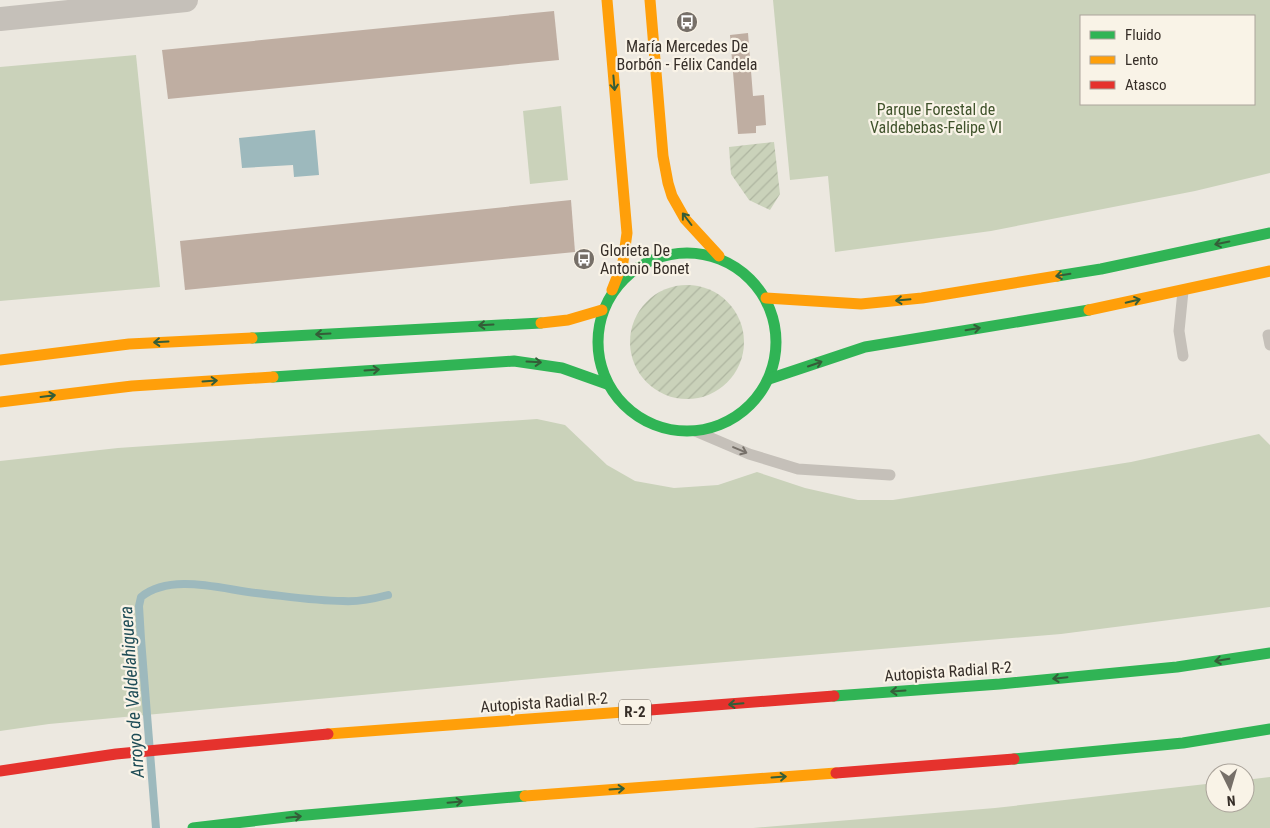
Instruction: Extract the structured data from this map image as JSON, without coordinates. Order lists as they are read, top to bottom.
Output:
{
  "streets": {
    "main road": ["Autopista Radial R-2", "R-2"]
  },
  "water": ["Arroyo de Valdelahiguera"],
  "parks": ["Parque Forestal de Valdebebas-Felipe VI"],
  "places": {
    "bus stop": ["María Mercedes De Borbón - Félix Candela", "Glorieta De Antonio Bonet"]
  },
  "legend": ["Fluido", "Lento", "Atasco"],
  "north": "bottom"
}
